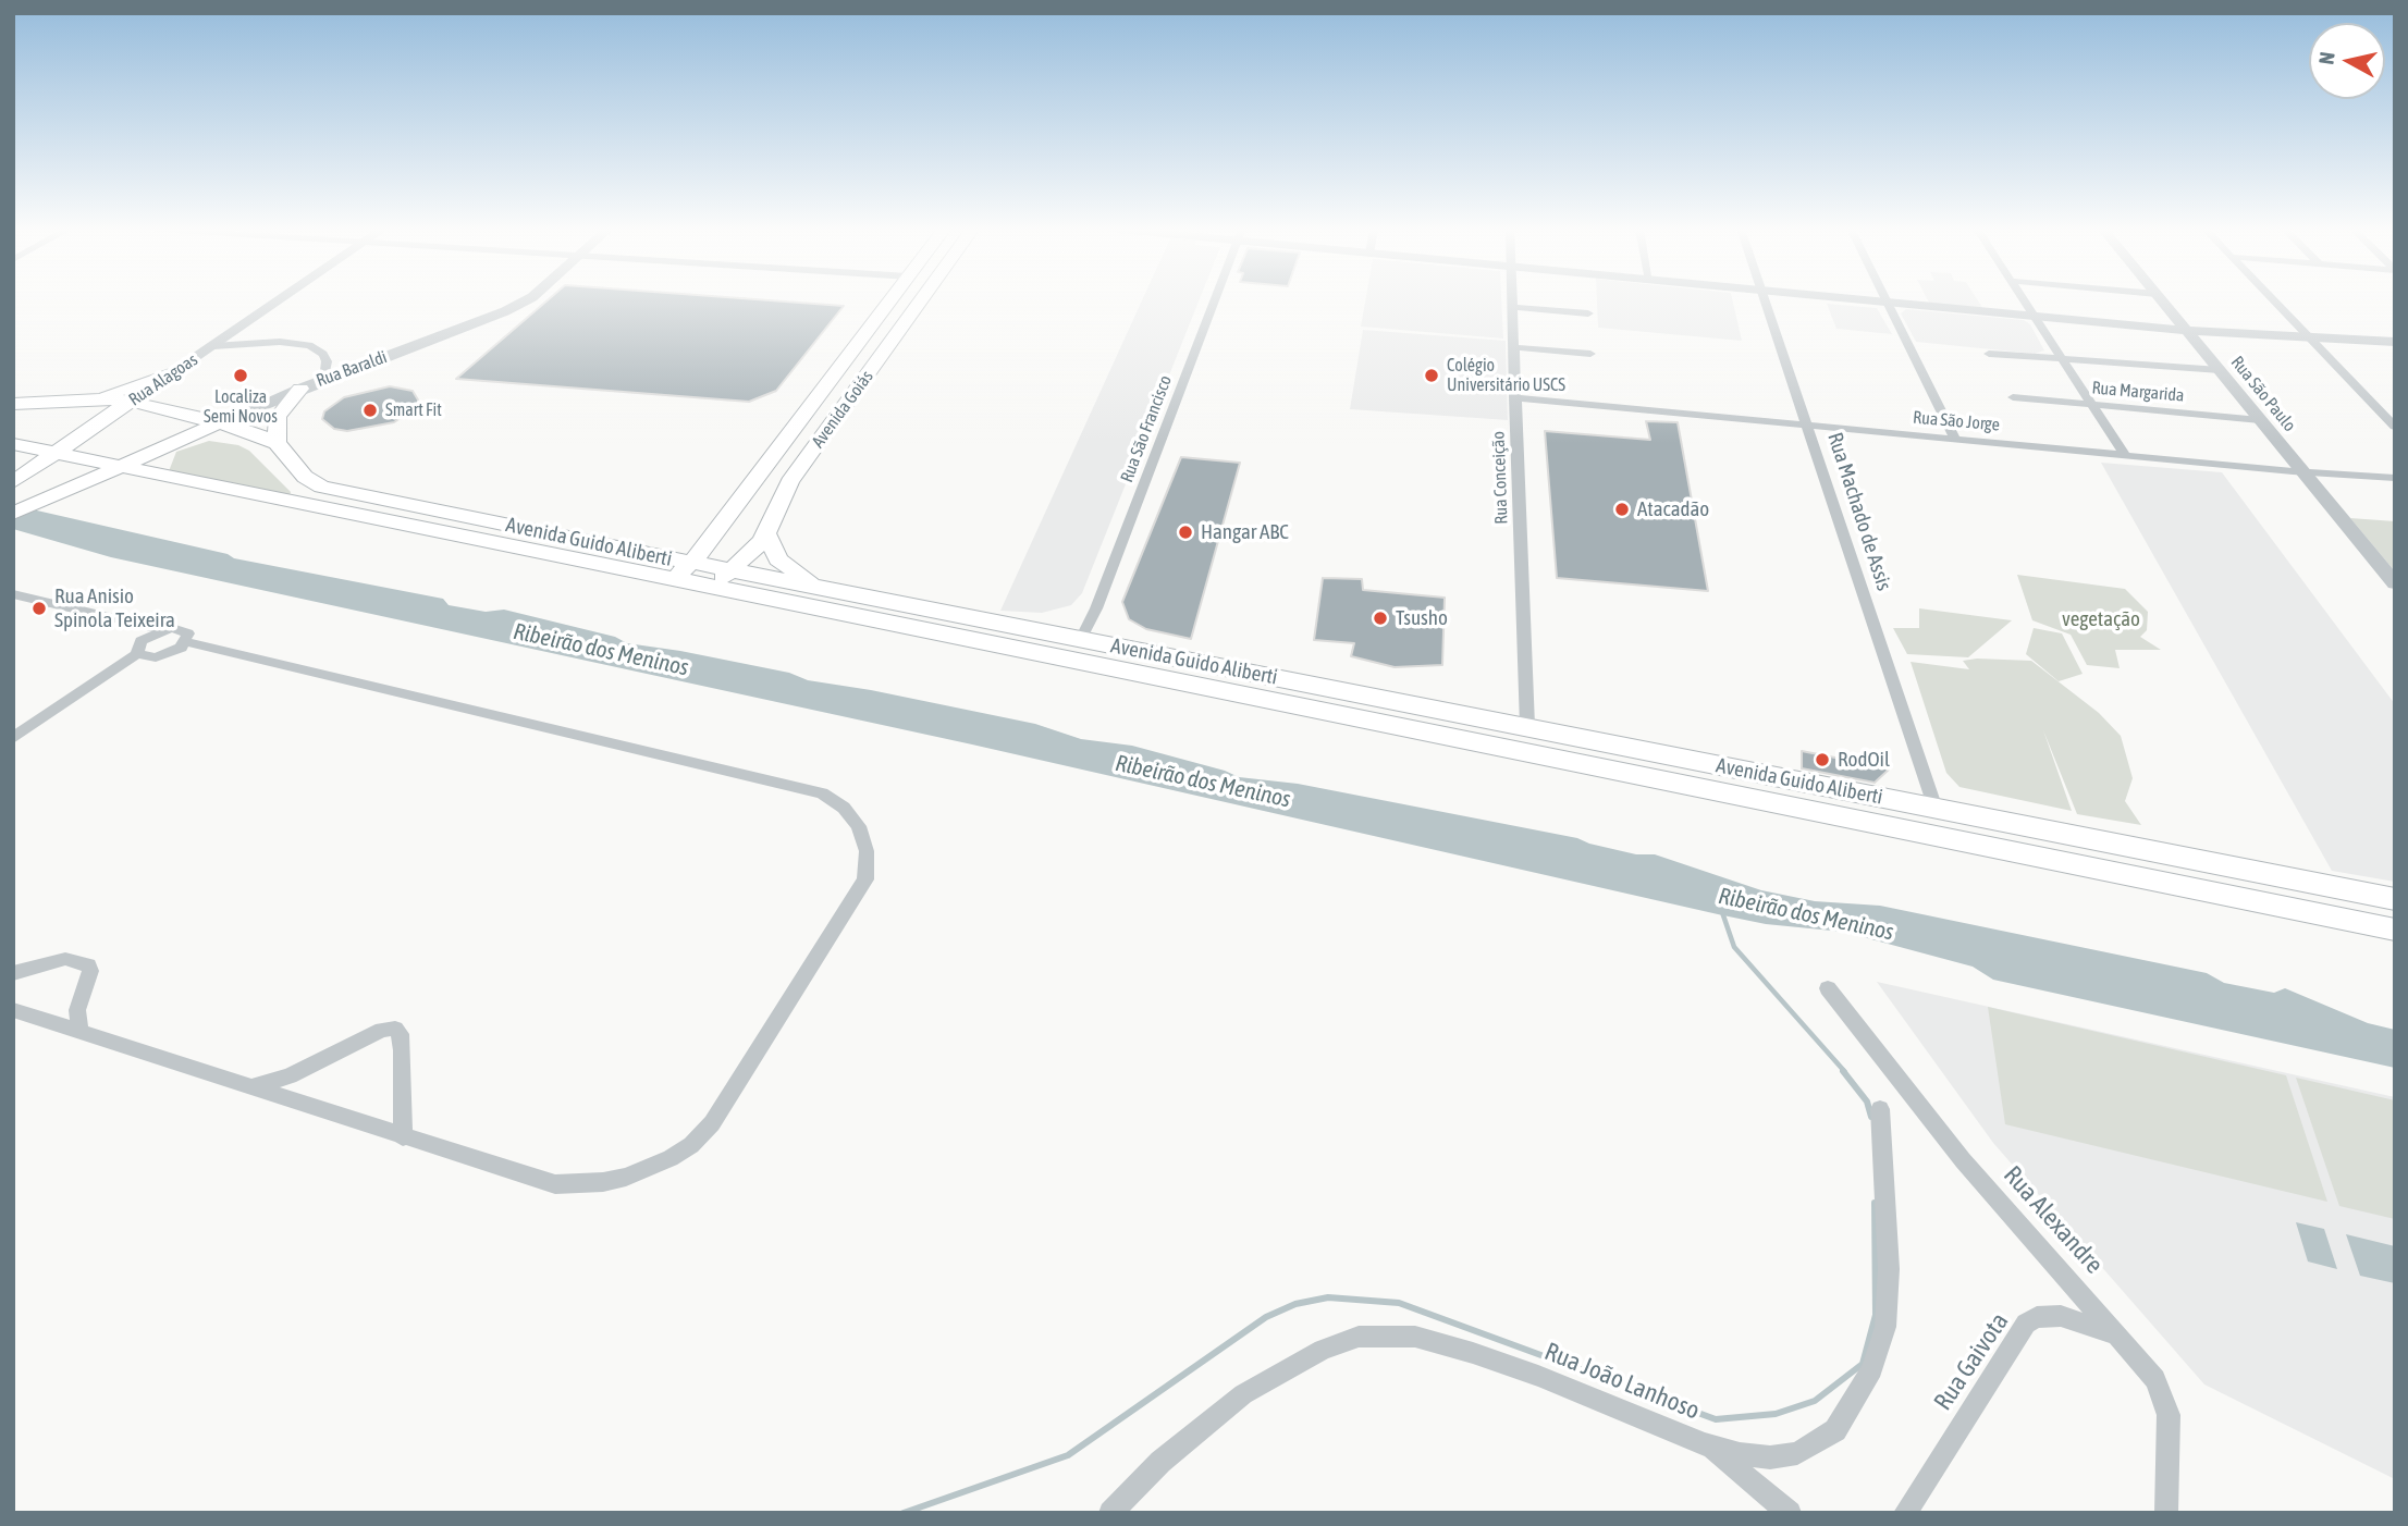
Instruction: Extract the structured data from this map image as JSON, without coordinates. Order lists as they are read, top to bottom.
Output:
{
  "streets": {
    "main road": [
      "Rua Baraldi",
      "Rua Alagoas",
      "Avenida Goiás",
      "Avenida Guido Aliberti"
    ],
    "street": [
      "Rua Margarida",
      "Rua São Paulo",
      "Rua São Jorge",
      "Rua São Francisco",
      "Rua Conceição",
      "Rua Machado de Assis",
      "Rua Alexandre",
      "Rua Gaivota",
      "Rua João Lanhoso"
    ]
  },
  "crossings": [
    ["Rua Baraldi", "Avenida Guido Aliberti"],
    ["Rua Alagoas", "Avenida Guido Aliberti"],
    ["Rua Margarida", "Rua São Paulo"],
    ["Rua São Paulo", "Rua São Jorge"],
    ["Avenida Goiás", "Avenida Guido Aliberti"],
    ["Rua São Jorge", "Rua Conceição"],
    ["Rua São Jorge", "Rua Machado de Assis"],
    ["Rua São Francisco", "Avenida Guido Aliberti"],
    ["Rua Conceição", "Avenida Guido Aliberti"],
    ["Rua Machado de Assis", "Avenida Guido Aliberti"],
    ["Rua Alexandre", "Rua Gaivota"]
  ],
  "water": ["Ribeirão dos Meninos"],
  "parks": ["vegetação"],
  "places": [
    "Localiza Semi Novos",
    "Colégio Universitário USCS",
    "Smart Fit",
    "Atacadão",
    "Hangar ABC",
    "Rua Anisio Spinola Teixeira",
    "Tsusho",
    "RodOil"
  ],
  "north": "left"
}
